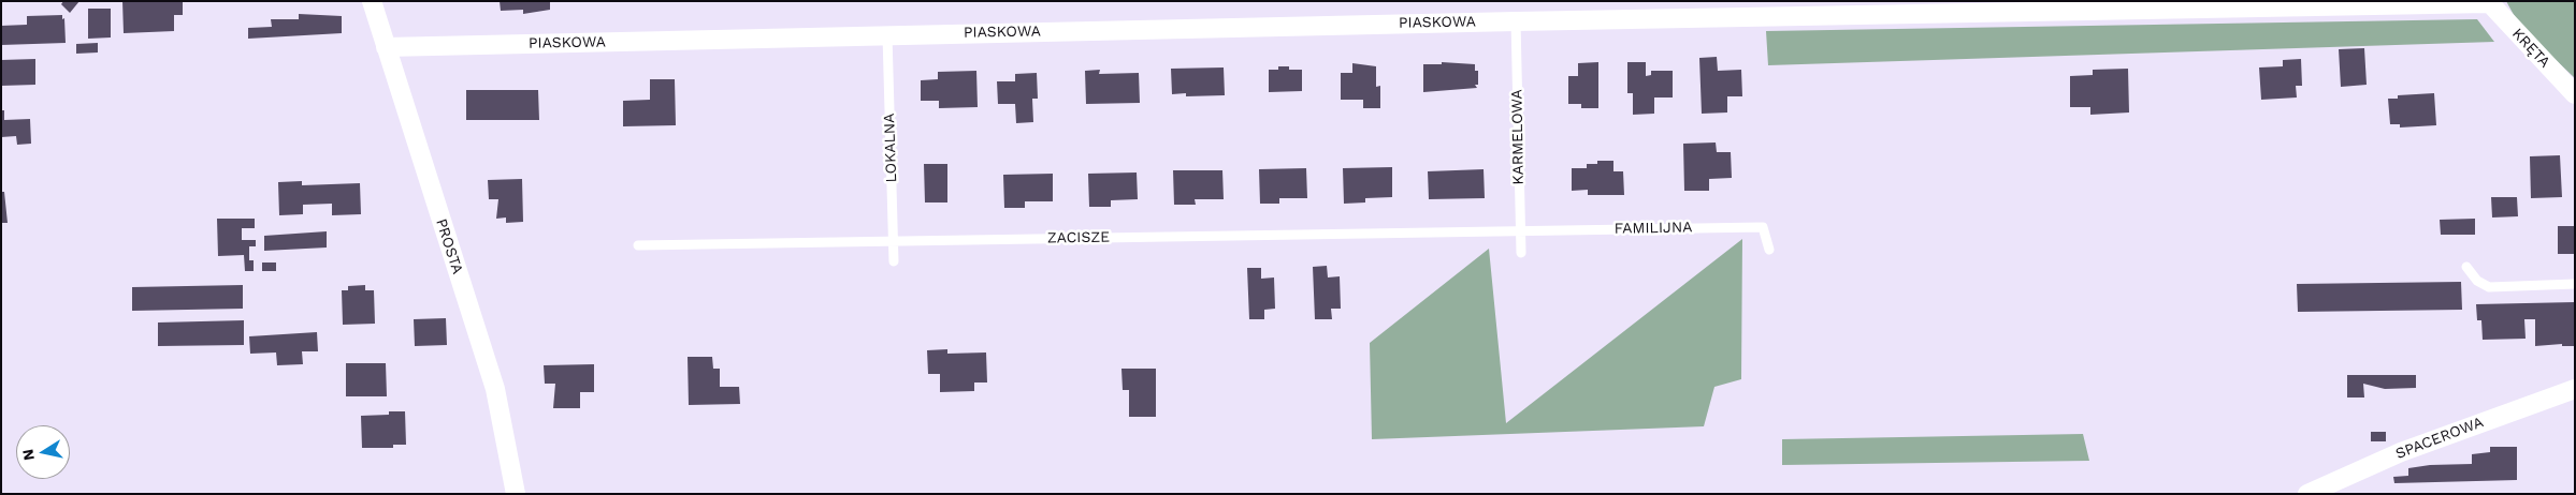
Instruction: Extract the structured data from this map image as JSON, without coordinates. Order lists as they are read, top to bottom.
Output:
{
  "streets": {
    "street": [
      "PIASKOWA",
      "KRĘTA",
      "PROSTA",
      "SPACEROWA"
    ],
    "lane": [
      "KARMELOWA",
      "LOKALNA",
      "FAMILIJNA",
      "ZACISZE"
    ]
  },
  "crossings": [
    ["PIASKOWA", "KRĘTA"],
    ["PIASKOWA", "KARMELOWA"],
    ["PIASKOWA", "LOKALNA"],
    ["PIASKOWA", "PROSTA"],
    ["KARMELOWA", "FAMILIJNA"],
    ["KARMELOWA", "ZACISZE"],
    ["LOKALNA", "ZACISZE"],
    ["FAMILIJNA", "ZACISZE"]
  ],
  "north": "left"
}
